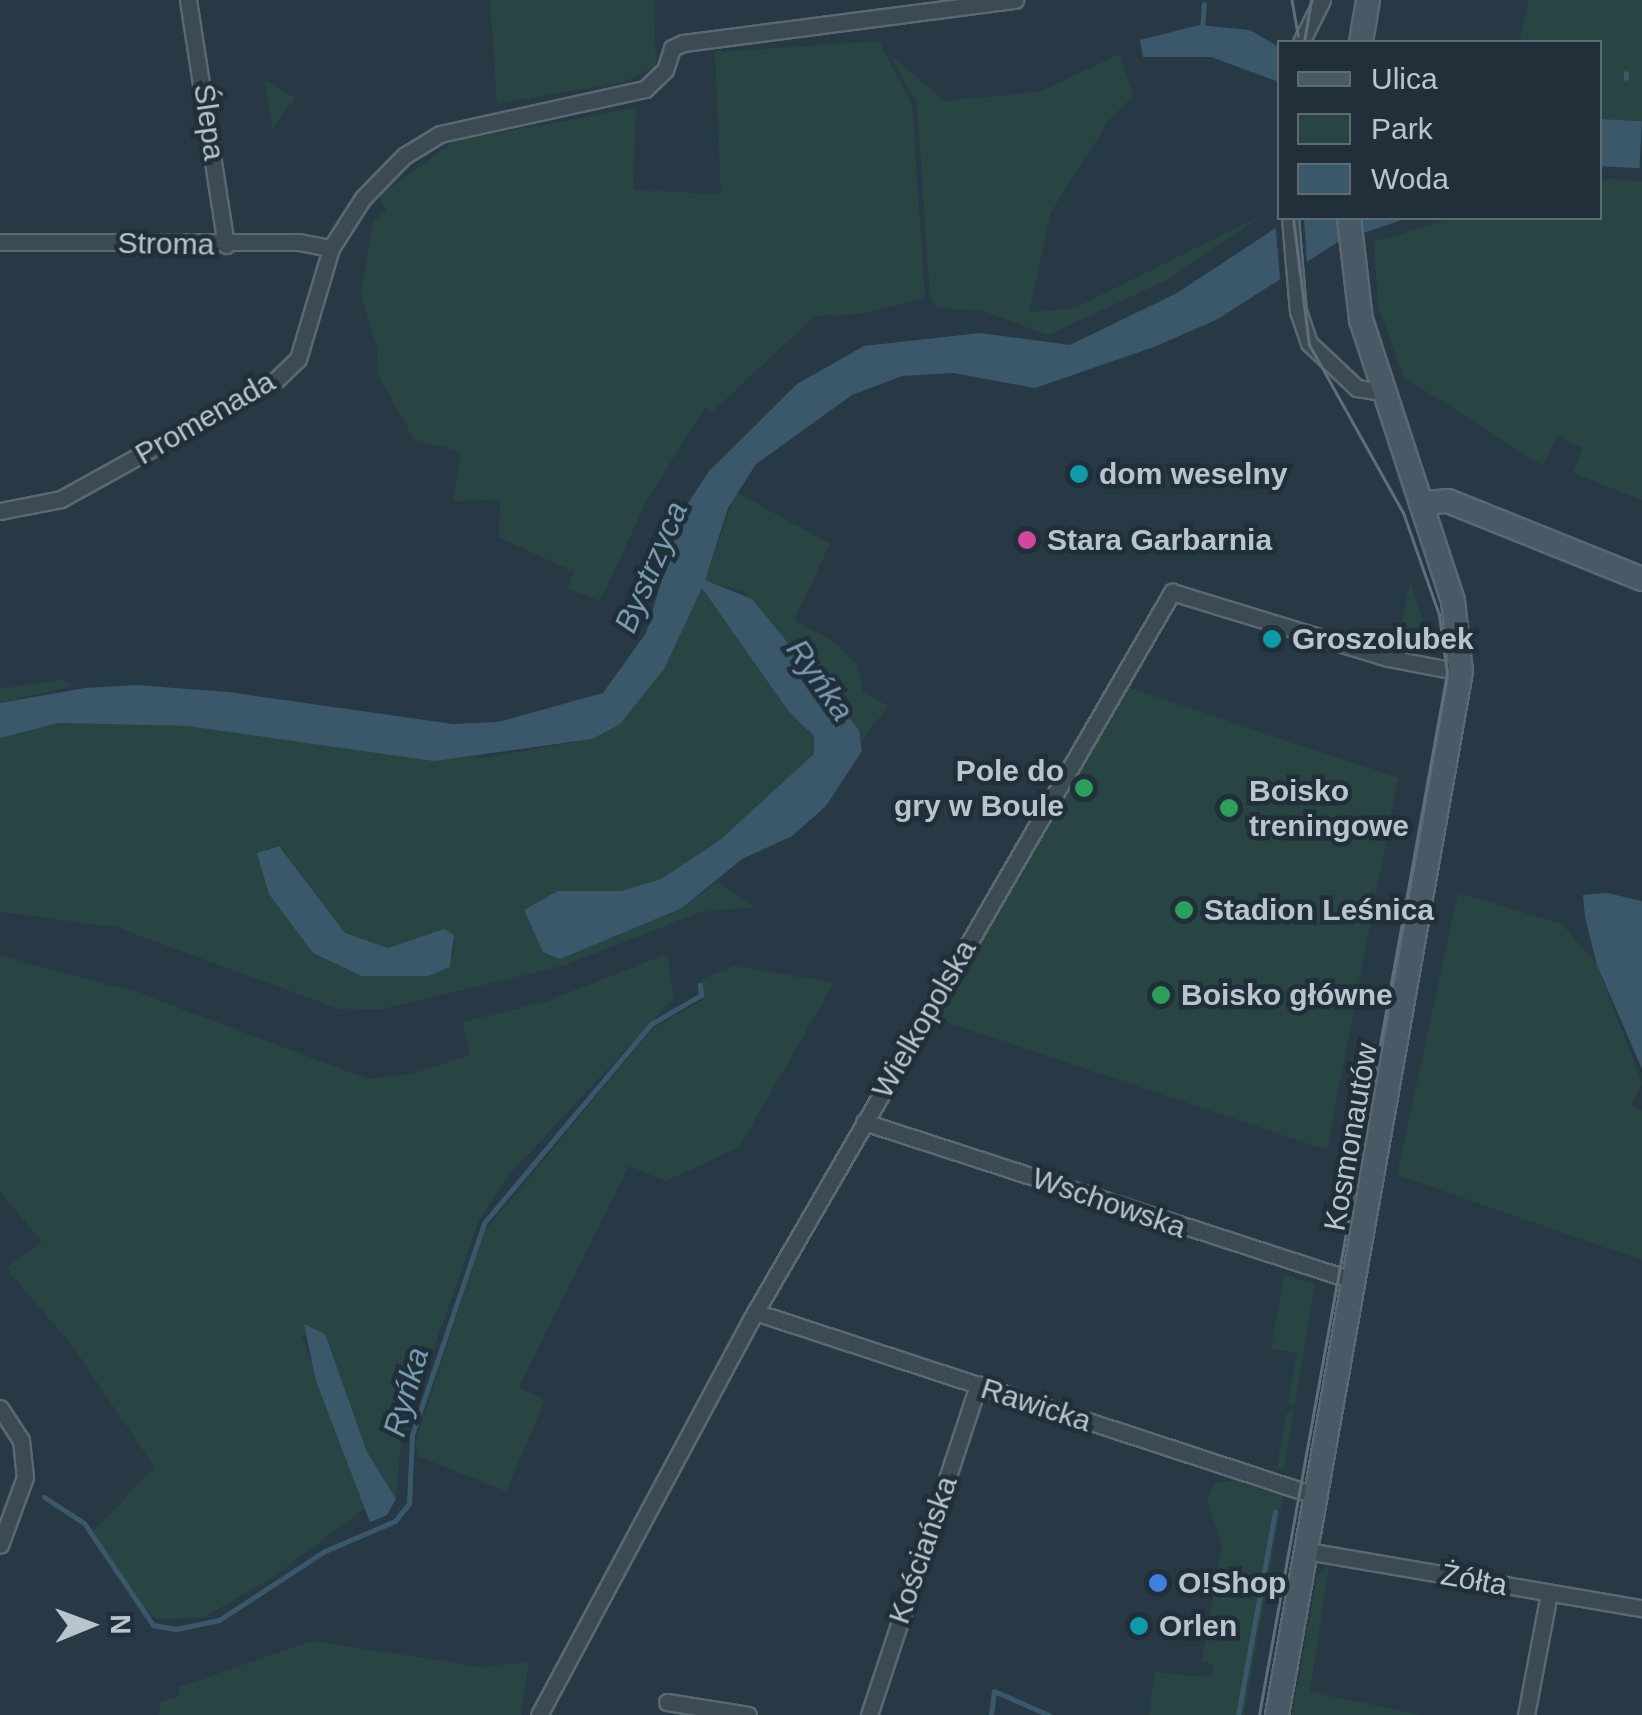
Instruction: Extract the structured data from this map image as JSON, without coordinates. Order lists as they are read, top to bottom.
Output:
{
  "streets": {
    "main road": ["Kosmonautów"],
    "street": [
      "Ślepa",
      "Stroma",
      "Promenada",
      "Wielkopolska",
      "Wschowska",
      "Rawicka",
      "Kościańska",
      "Żółta"
    ]
  },
  "crossings": [
    ["Ślepa", "Stroma"],
    ["Stroma", "Promenada"],
    ["Wielkopolska", "Kosmonautów"],
    ["Wielkopolska", "Wschowska"],
    ["Wielkopolska", "Rawicka"],
    ["Kosmonautów", "Wschowska"],
    ["Kosmonautów", "Rawicka"],
    ["Kosmonautów", "Żółta"],
    ["Rawicka", "Kościańska"]
  ],
  "water": ["Bystrzyca", "Ryńka"],
  "places": [
    "dom weselny",
    "Stara Garbarnia",
    "Groszolubek",
    "Pole do gry w Boule",
    "Boisko treningowe",
    "Stadion Leśnica",
    "Boisko główne",
    "O!Shop",
    "Orlen"
  ],
  "legend": ["Ulica", "Park", "Woda"],
  "north": "right"
}
